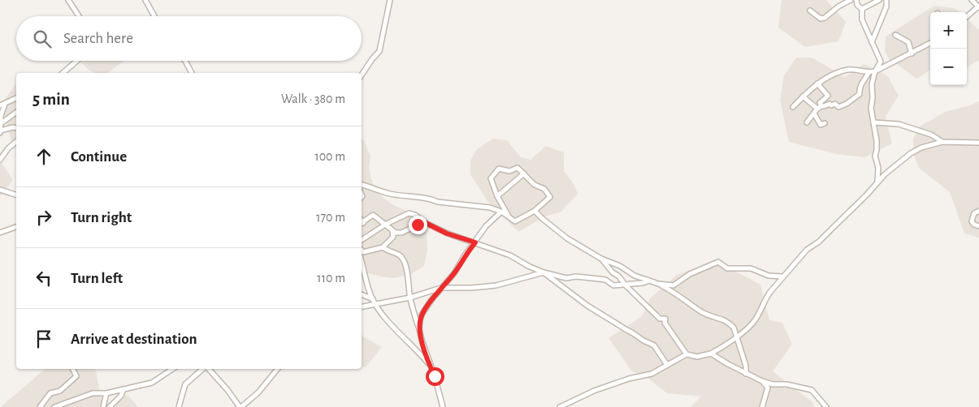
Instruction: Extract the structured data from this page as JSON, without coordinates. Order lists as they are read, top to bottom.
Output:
{
  "page": {
    "map_buttons": ["+", "−"],
    "search": "Search here",
    "heading": ["5 min", "Walk · 380 m"],
    "list": [
      ["Continue", "100 m"],
      ["Turn right", "170 m"],
      ["Turn left", "110 m"],
      "Arrive at destination"
    ]
  }
}
